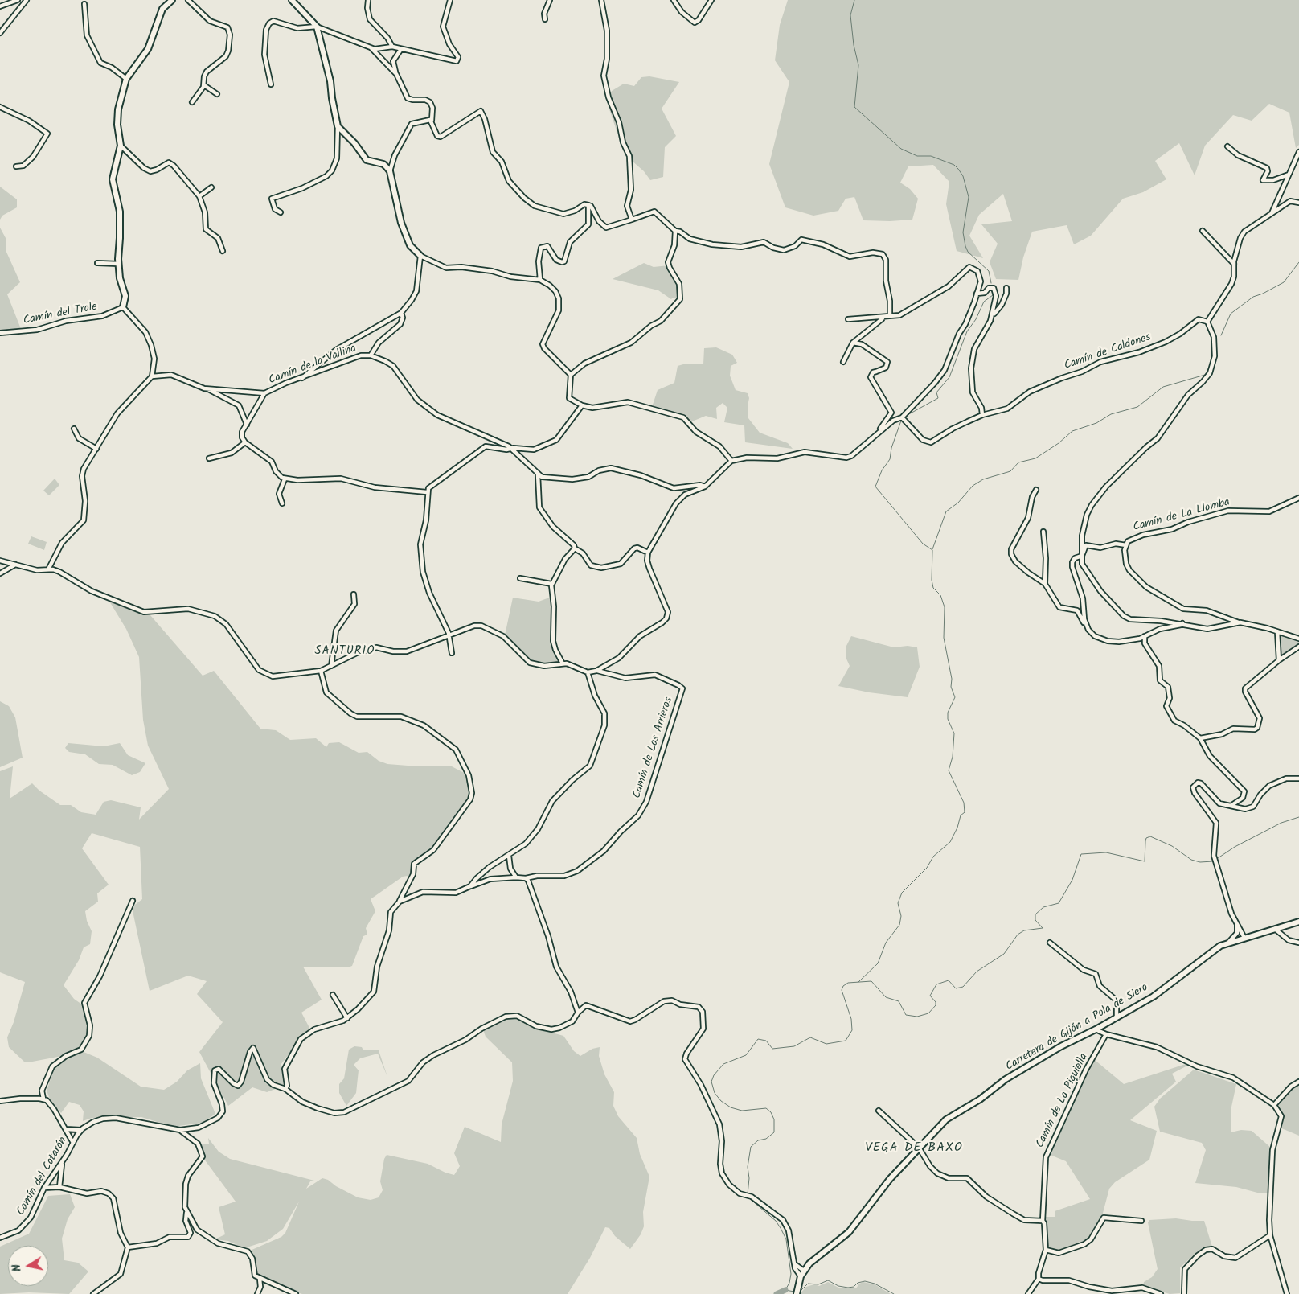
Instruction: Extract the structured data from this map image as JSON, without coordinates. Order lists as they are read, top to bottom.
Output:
{
  "streets": {
    "street": [
      "Camín del Trole",
      "Camín de Caldones",
      "Camín de la Vallina",
      "Camín de La Llomba",
      "Camín de Los Arrieros",
      "Carretera de Gijón a Pola de Siero",
      "Camín de La Piquiella",
      "Camín del Cotarón"
    ]
  },
  "districts": ["SANTURIO", "VEGA DE BAXO"],
  "north": "left"
}
